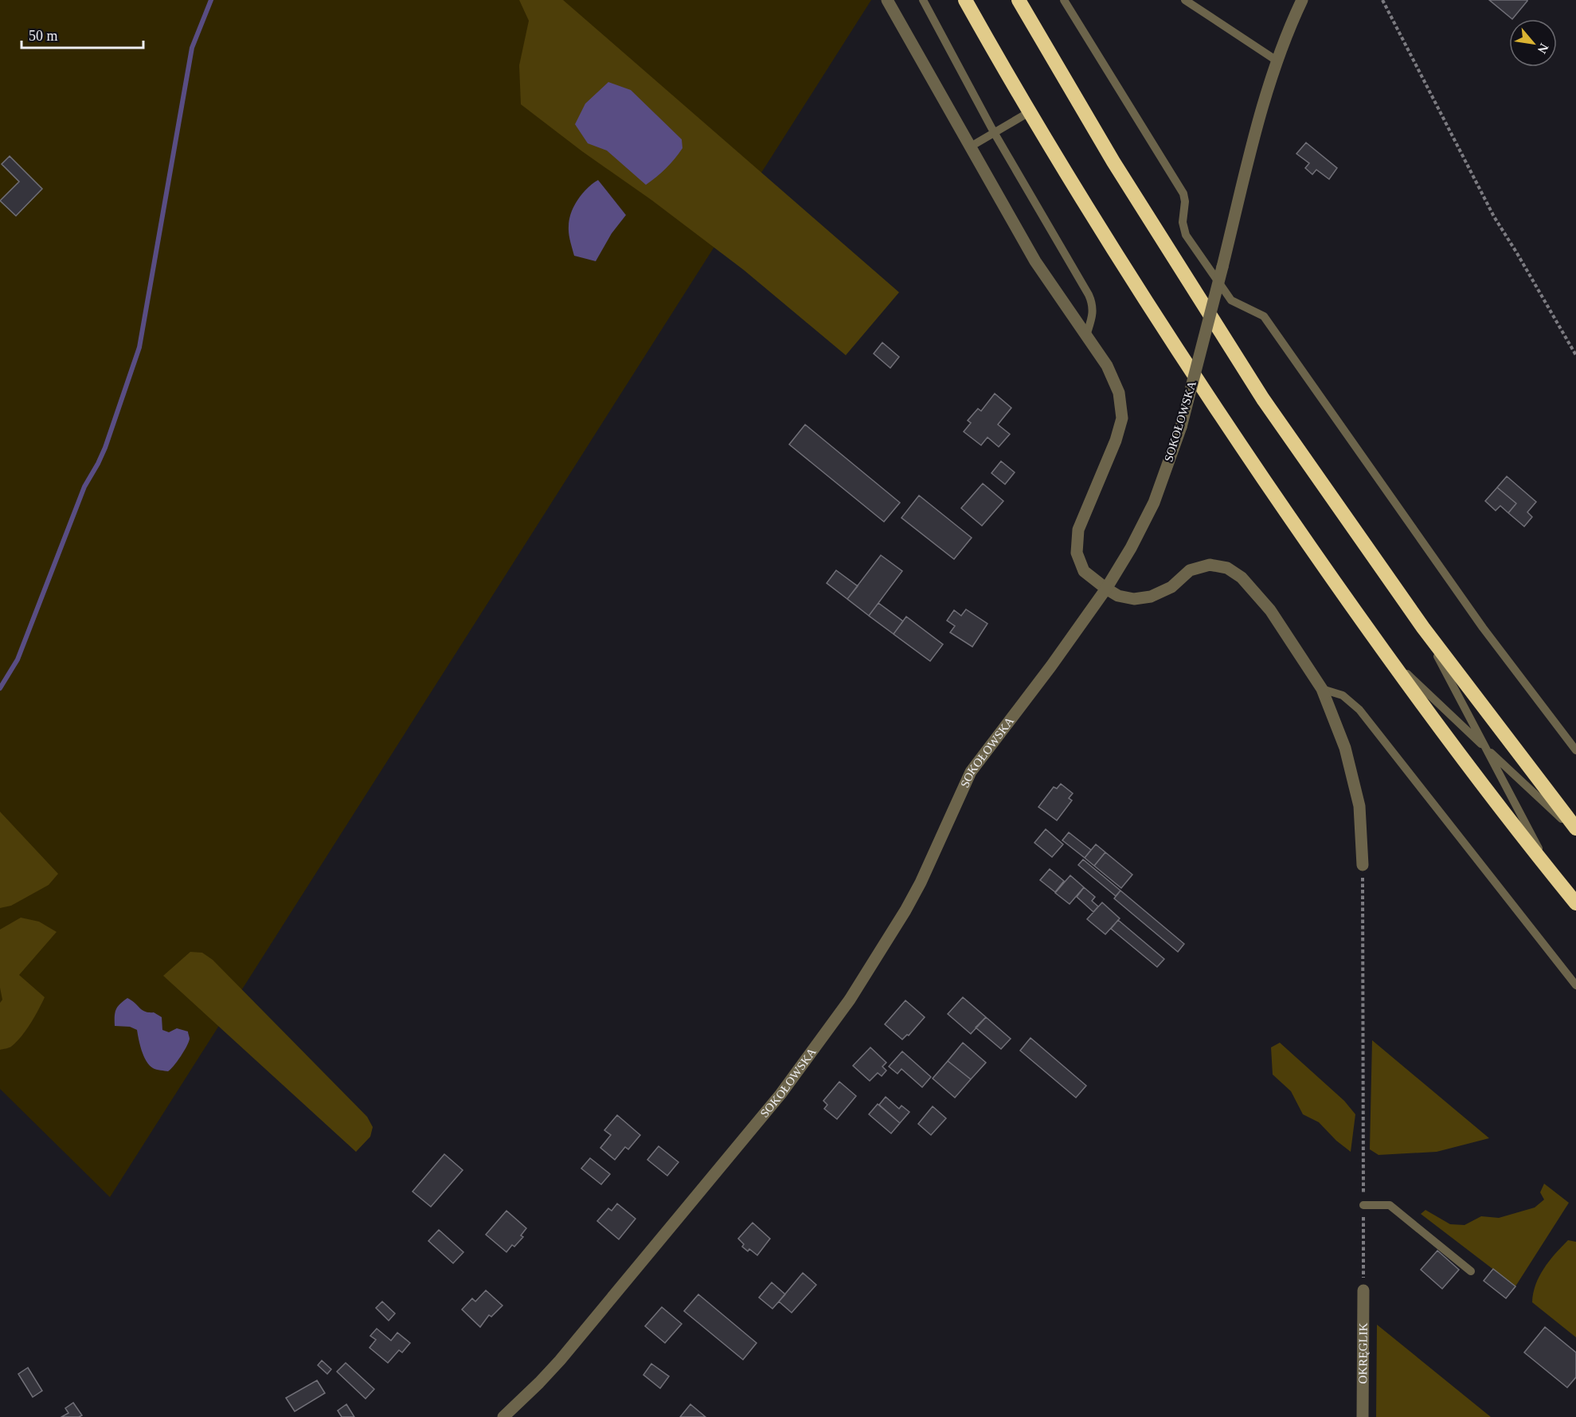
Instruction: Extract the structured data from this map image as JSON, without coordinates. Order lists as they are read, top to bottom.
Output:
{
  "streets": {
    "street": ["SOKOŁOWSKA", "OKRĘGLIK"]
  },
  "scale_bar": "50 m",
  "north": "bottom right"
}
